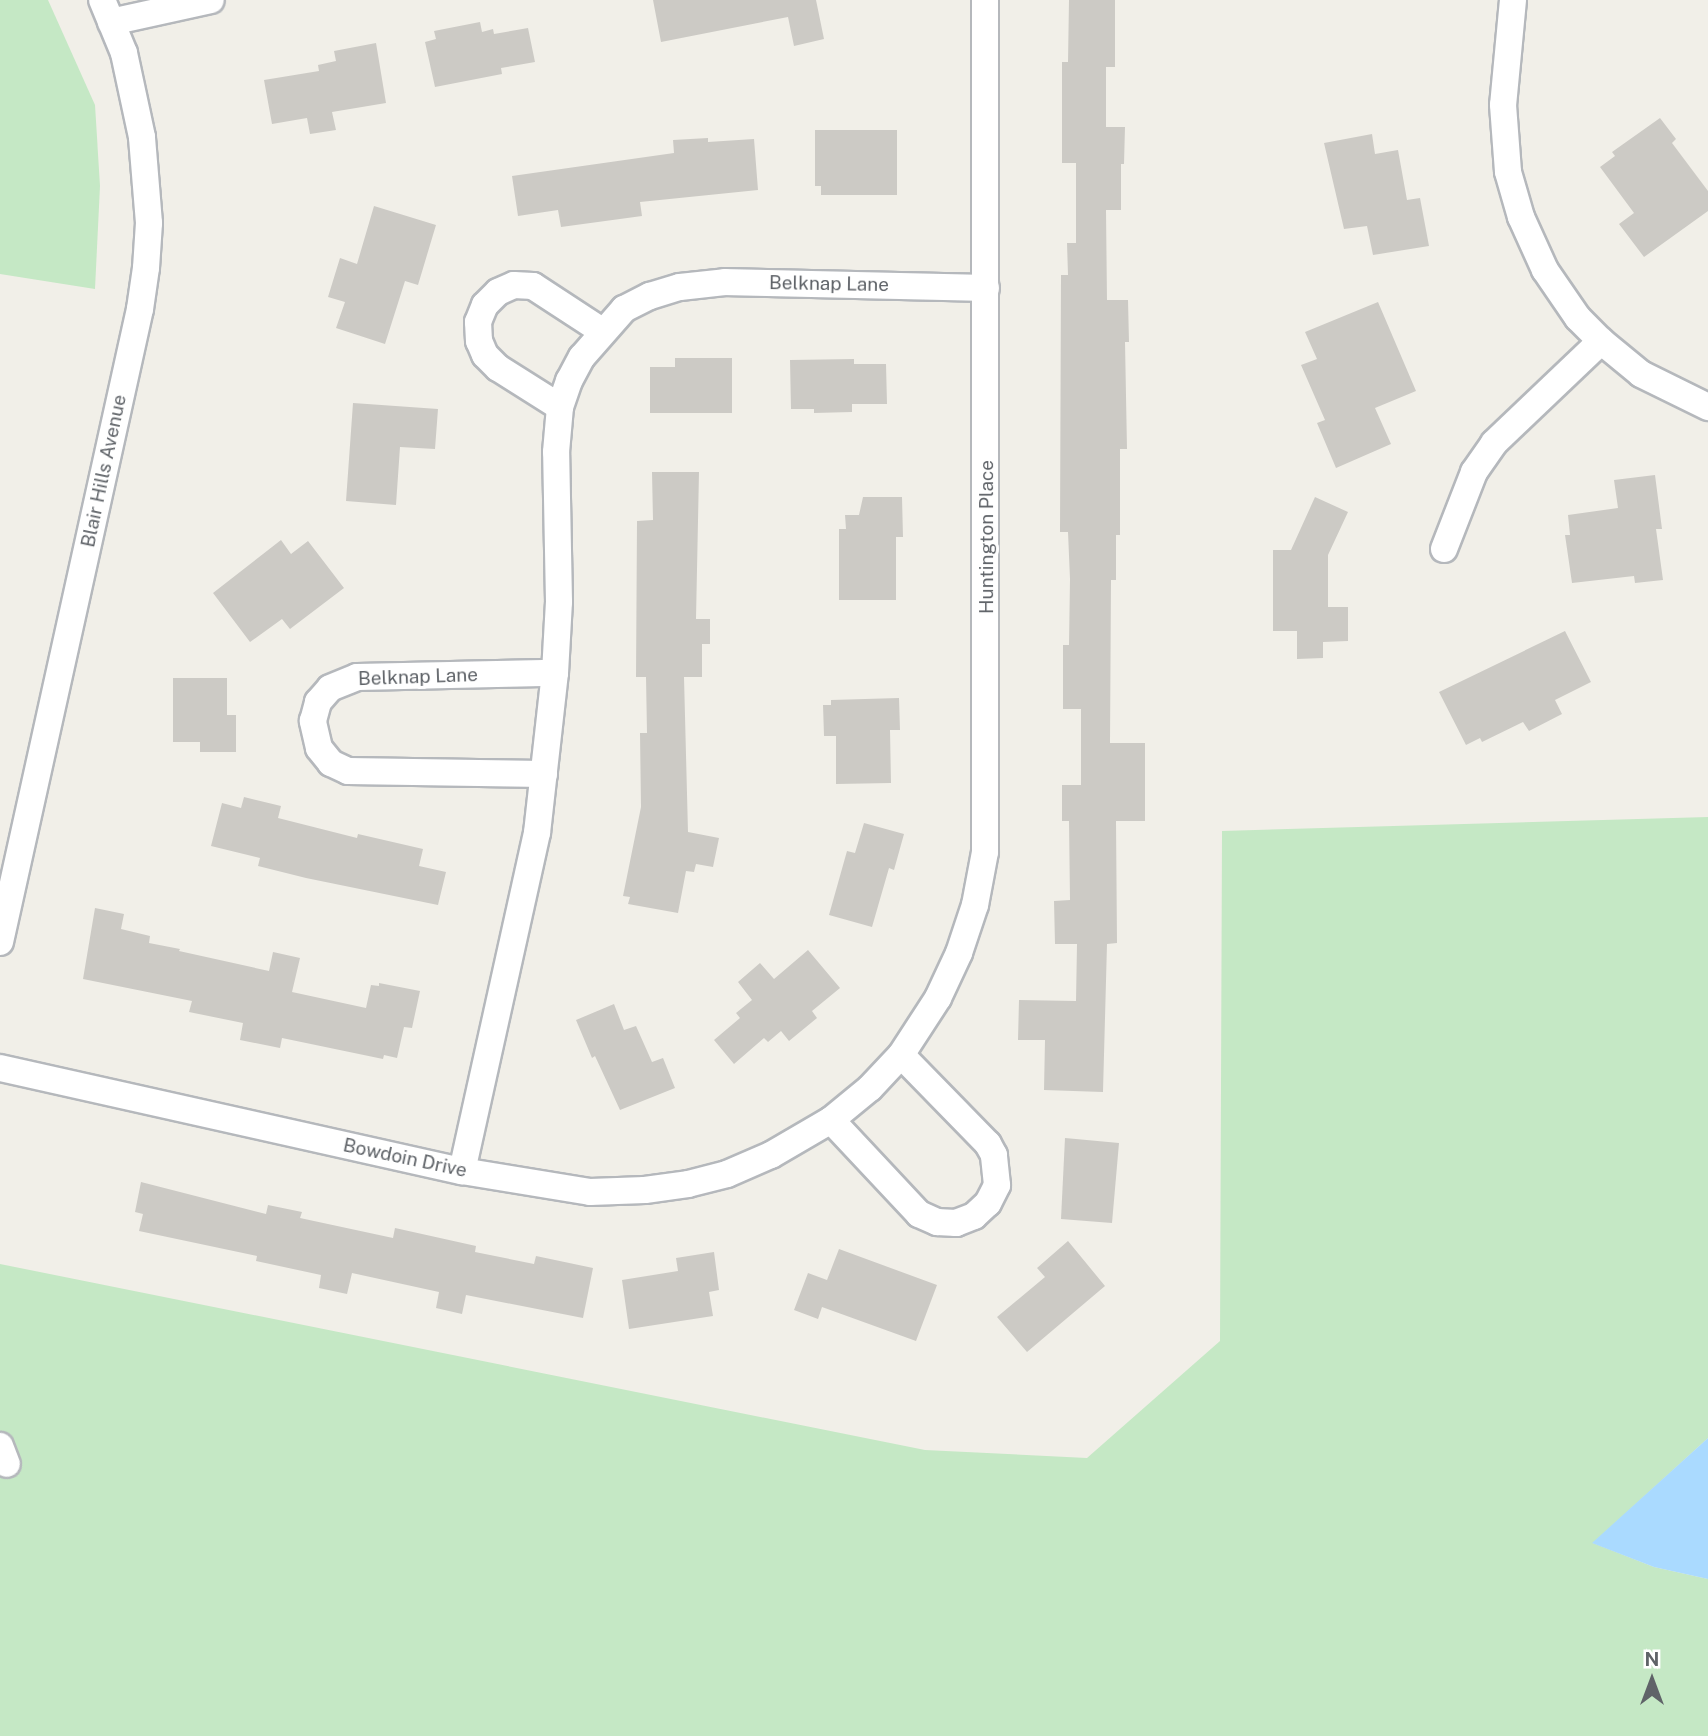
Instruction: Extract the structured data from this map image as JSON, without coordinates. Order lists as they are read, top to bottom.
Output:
{
  "streets": {
    "street": [
      "Belknap Lane",
      "Blair Hills Avenue",
      "Huntington Place",
      "Bowdoin Drive"
    ]
  },
  "crossings": [
    ["Belknap Lane", "Huntington Place"],
    ["Belknap Lane", "Bowdoin Drive"],
    ["Huntington Place", "Bowdoin Drive"]
  ],
  "north": "top"
}
